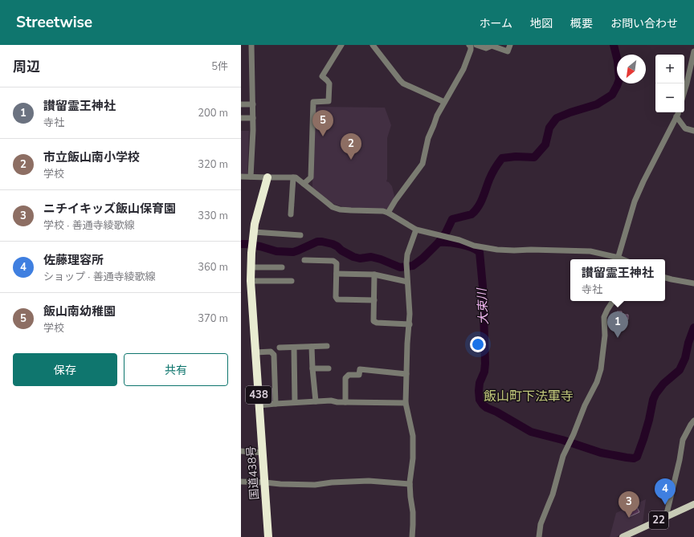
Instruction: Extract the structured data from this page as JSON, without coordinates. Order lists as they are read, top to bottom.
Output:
{
  "streets": {
    "highway": ["438", "国道438号"],
    "main road": ["22"]
  },
  "districts": ["飯山町下法軍寺"],
  "water": ["大束川"],
  "north": "bottom left",
  "page": {
    "header": "Streetwise",
    "nav": [
      "ホーム",
      "地図",
      "概要",
      "お問い合わせ"
    ],
    "heading": ["周辺", "5件"],
    "map_buttons": ["+", "−"],
    "list": [
      {
        "mark": "1",
        "name": "讃留霊王神社",
        "note": "寺社",
        "value": "200 m"
      },
      {
        "mark": "2",
        "name": "市立飯山南小学校",
        "note": "学校",
        "value": "320 m"
      },
      {
        "mark": "3",
        "name": "ニチイキッズ飯山保育園",
        "note": "学校 · 善通寺綾歌線",
        "value": "330 m"
      },
      {
        "mark": "4",
        "name": "佐藤理容所",
        "note": "ショップ · 善通寺綾歌線",
        "value": "360 m"
      },
      {
        "mark": "5",
        "name": "飯山南幼稚園",
        "note": "学校",
        "value": "370 m"
      }
    ],
    "pins": [
      "5",
      "2",
      "1",
      "4",
      "3"
    ],
    "popup": ["讃留霊王神社", "寺社"],
    "buttons": ["保存", "共有"]
  }
}
